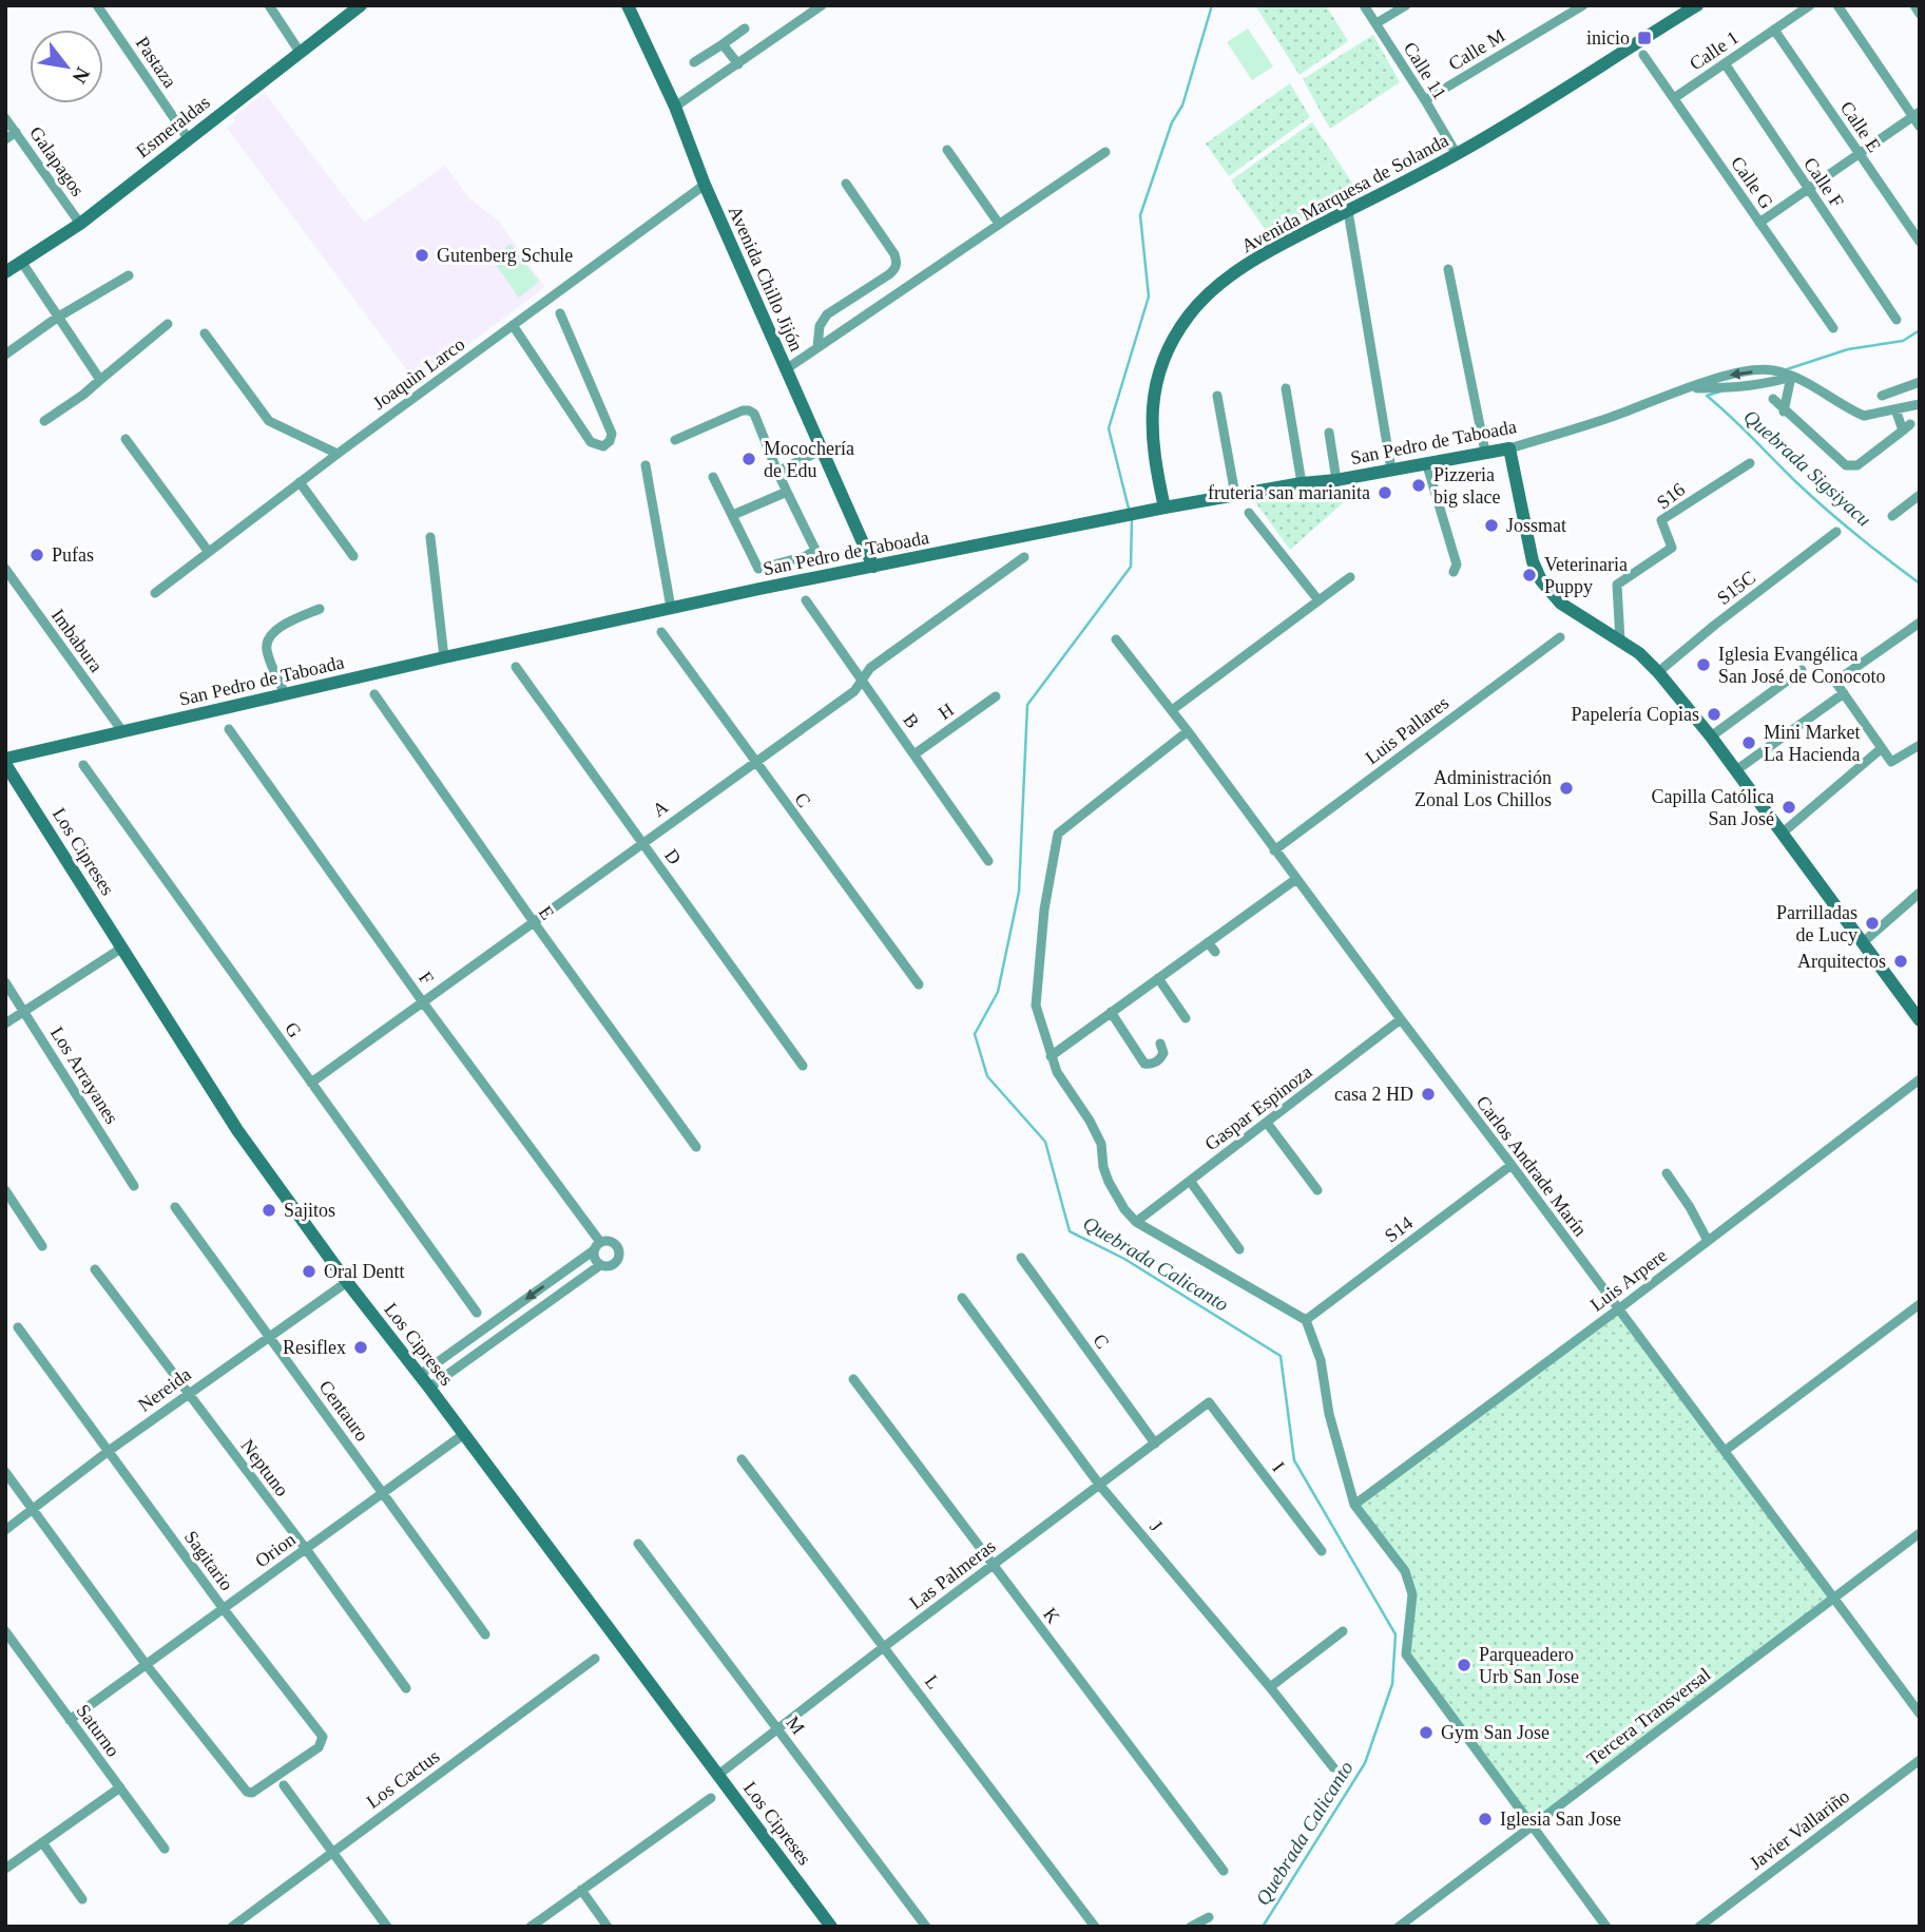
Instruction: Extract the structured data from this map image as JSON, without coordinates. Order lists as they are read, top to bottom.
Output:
{
  "streets": {
    "street": [
      "Calle M",
      "Calle 1",
      "Pastaza",
      "Calle 11",
      "Esmeraldas",
      "Calle E",
      "Galapagos",
      "Calle G",
      "Calle F",
      "Avenida Marquesa de Solanda",
      "Avenida Chillo Jijón",
      "Joaquìn Larco",
      "San Pedro de Taboada",
      "S16",
      "S15C",
      "Imbabura",
      "H",
      "B",
      "Luis Pallares",
      "C",
      "A",
      "Los Cipreses",
      "D",
      "E",
      "F",
      "G",
      "Los Arrayanes",
      "Gaspar Espinoza",
      "Carlos Andrade Marín",
      "S14",
      "Luis Arpere",
      "Nereida",
      "Centauro",
      "I",
      "Neptuno",
      "J",
      "Orion",
      "Sagitario",
      "Las Palmeras",
      "K",
      "L",
      "Tercera Transversal",
      "M",
      "Saturno",
      "Los Cactus",
      "Javier Vallariño"
    ]
  },
  "crossings": [
    ["Calle M", "Calle 11"],
    ["Calle 1", "Calle E"],
    ["Calle 1", "Calle G"],
    ["Calle 1", "Calle F"],
    ["Pastaza", "Esmeraldas"],
    ["Calle 11", "Avenida Marquesa de Solanda"],
    ["Esmeraldas", "Galapagos"],
    ["Avenida Marquesa de Solanda", "San Pedro de Taboada"],
    ["Avenida Chillo Jijón", "Joaquìn Larco"],
    ["Avenida Chillo Jijón", "San Pedro de Taboada"],
    ["San Pedro de Taboada", "Imbabura"],
    ["San Pedro de Taboada", "Los Cipreses"],
    ["H", "B"],
    ["B", "A"],
    ["Luis Pallares", "Carlos Andrade Marín"],
    ["C", "A"],
    ["C", "Las Palmeras"],
    ["A", "D"],
    ["A", "E"],
    ["A", "F"],
    ["A", "G"],
    ["Los Cipreses", "Nereida"],
    ["Los Cipreses", "Orion"],
    ["Los Cipreses", "Las Palmeras"],
    ["Gaspar Espinoza", "Carlos Andrade Marín"],
    ["Carlos Andrade Marín", "S14"],
    ["Carlos Andrade Marín", "Luis Arpere"],
    ["Carlos Andrade Marín", "Tercera Transversal"],
    ["Nereida", "Centauro"],
    ["Nereida", "Neptuno"],
    ["Nereida", "Sagitario"],
    ["Centauro", "Orion"],
    ["I", "Las Palmeras"],
    ["Neptuno", "Orion"],
    ["J", "Las Palmeras"],
    ["Orion", "Sagitario"],
    ["Orion", "Saturno"],
    ["Las Palmeras", "K"],
    ["Las Palmeras", "L"],
    ["Las Palmeras", "M"]
  ],
  "water": ["Quebrada Sigsiyacu", "Quebrada Calicanto"],
  "places": {
    "transit": ["inicio"],
    "other": [
      "Gutenberg Schule",
      "Mocochería de Edu",
      "Pizzeria big slace",
      "fruteria san marianita",
      "Jossmat",
      "Pufas",
      "Veterinaria Puppy",
      "Iglesia Evangélica San José de Conocoto",
      "Papelería Copias",
      "Mini Market La Hacienda",
      "Administración Zonal Los Chillos",
      "Capilla Católica San José",
      "Parrilladas de Lucy",
      "Arquitectos",
      "casa 2 HD",
      "Sajitos",
      "Oral Dentt",
      "Resiflex",
      "Parqueadero Urb San Jose",
      "Gym San Jose",
      "Iglesia San Jose"
    ]
  },
  "north": "bottom right"
}
